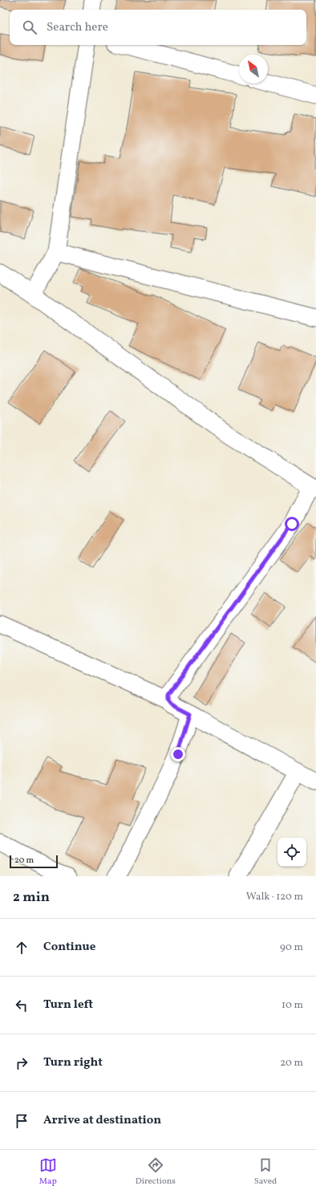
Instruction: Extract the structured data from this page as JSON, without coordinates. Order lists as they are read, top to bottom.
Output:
{
  "scale_bar": "20 m",
  "north": "top left",
  "page": {
    "search": "Search here",
    "scale": "20 m",
    "heading": ["2 min", "Walk · 120 m"],
    "list": [
      ["Continue", "90 m"],
      ["Turn left", "10 m"],
      ["Turn right", "20 m"],
      "Arrive at destination"
    ],
    "nav": ["Map", "Directions", "Saved"]
  }
}
